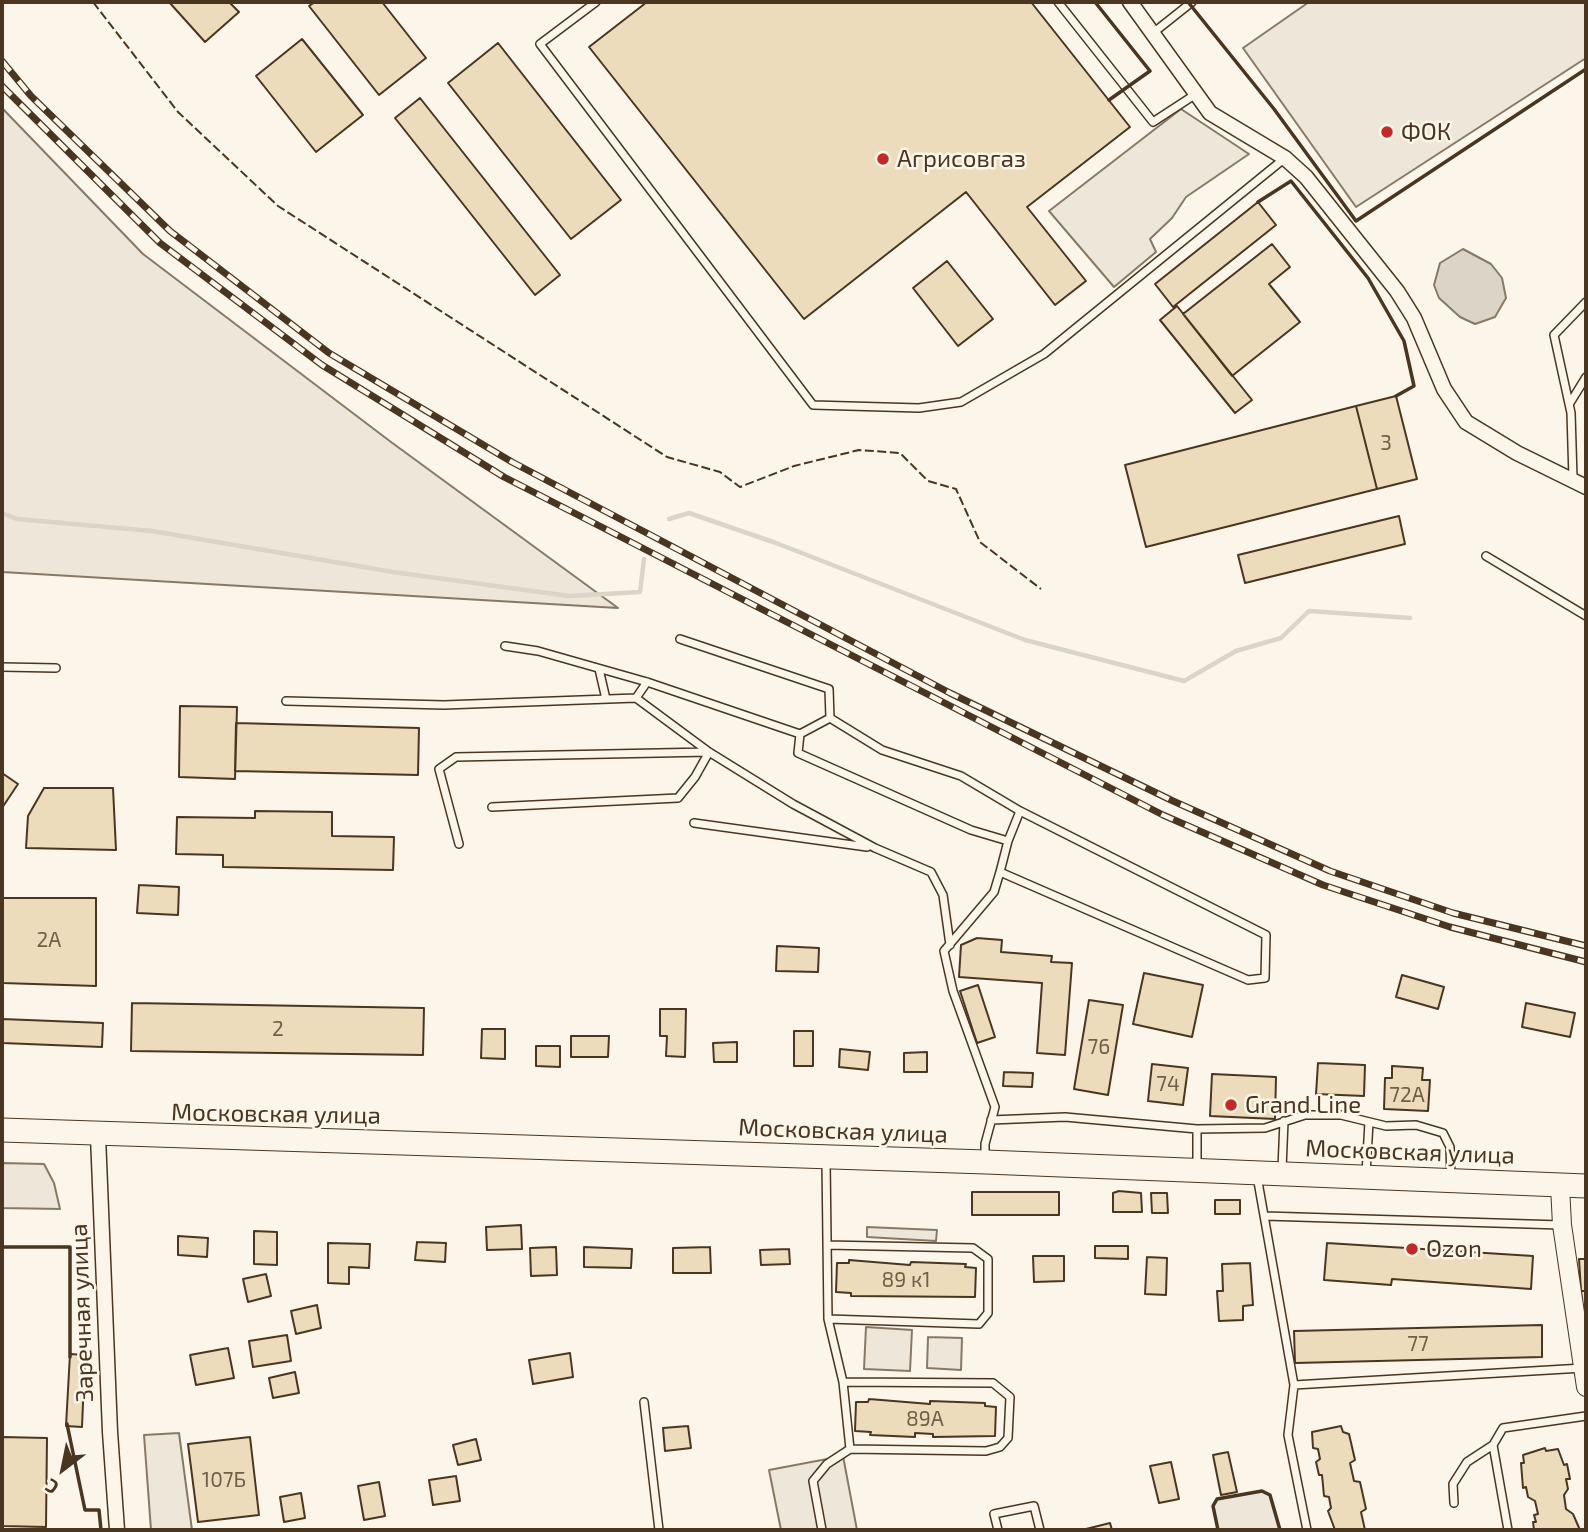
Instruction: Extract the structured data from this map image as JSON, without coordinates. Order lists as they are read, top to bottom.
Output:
{
  "streets": {
    "main road": ["Московская улица"],
    "street": ["Заречная улица"]
  },
  "crossings": [
    ["Московская улица", "Заречная улица"]
  ],
  "places": [
    "ФОК",
    "Агрисовгаз",
    "Grand Line",
    "Ozon"
  ],
  "house_numbers": [
    "3",
    "2А",
    "2",
    "76",
    "74",
    "72А",
    "89 к1",
    "77",
    "89А",
    "107Б"
  ],
  "north": "bottom left"
}
